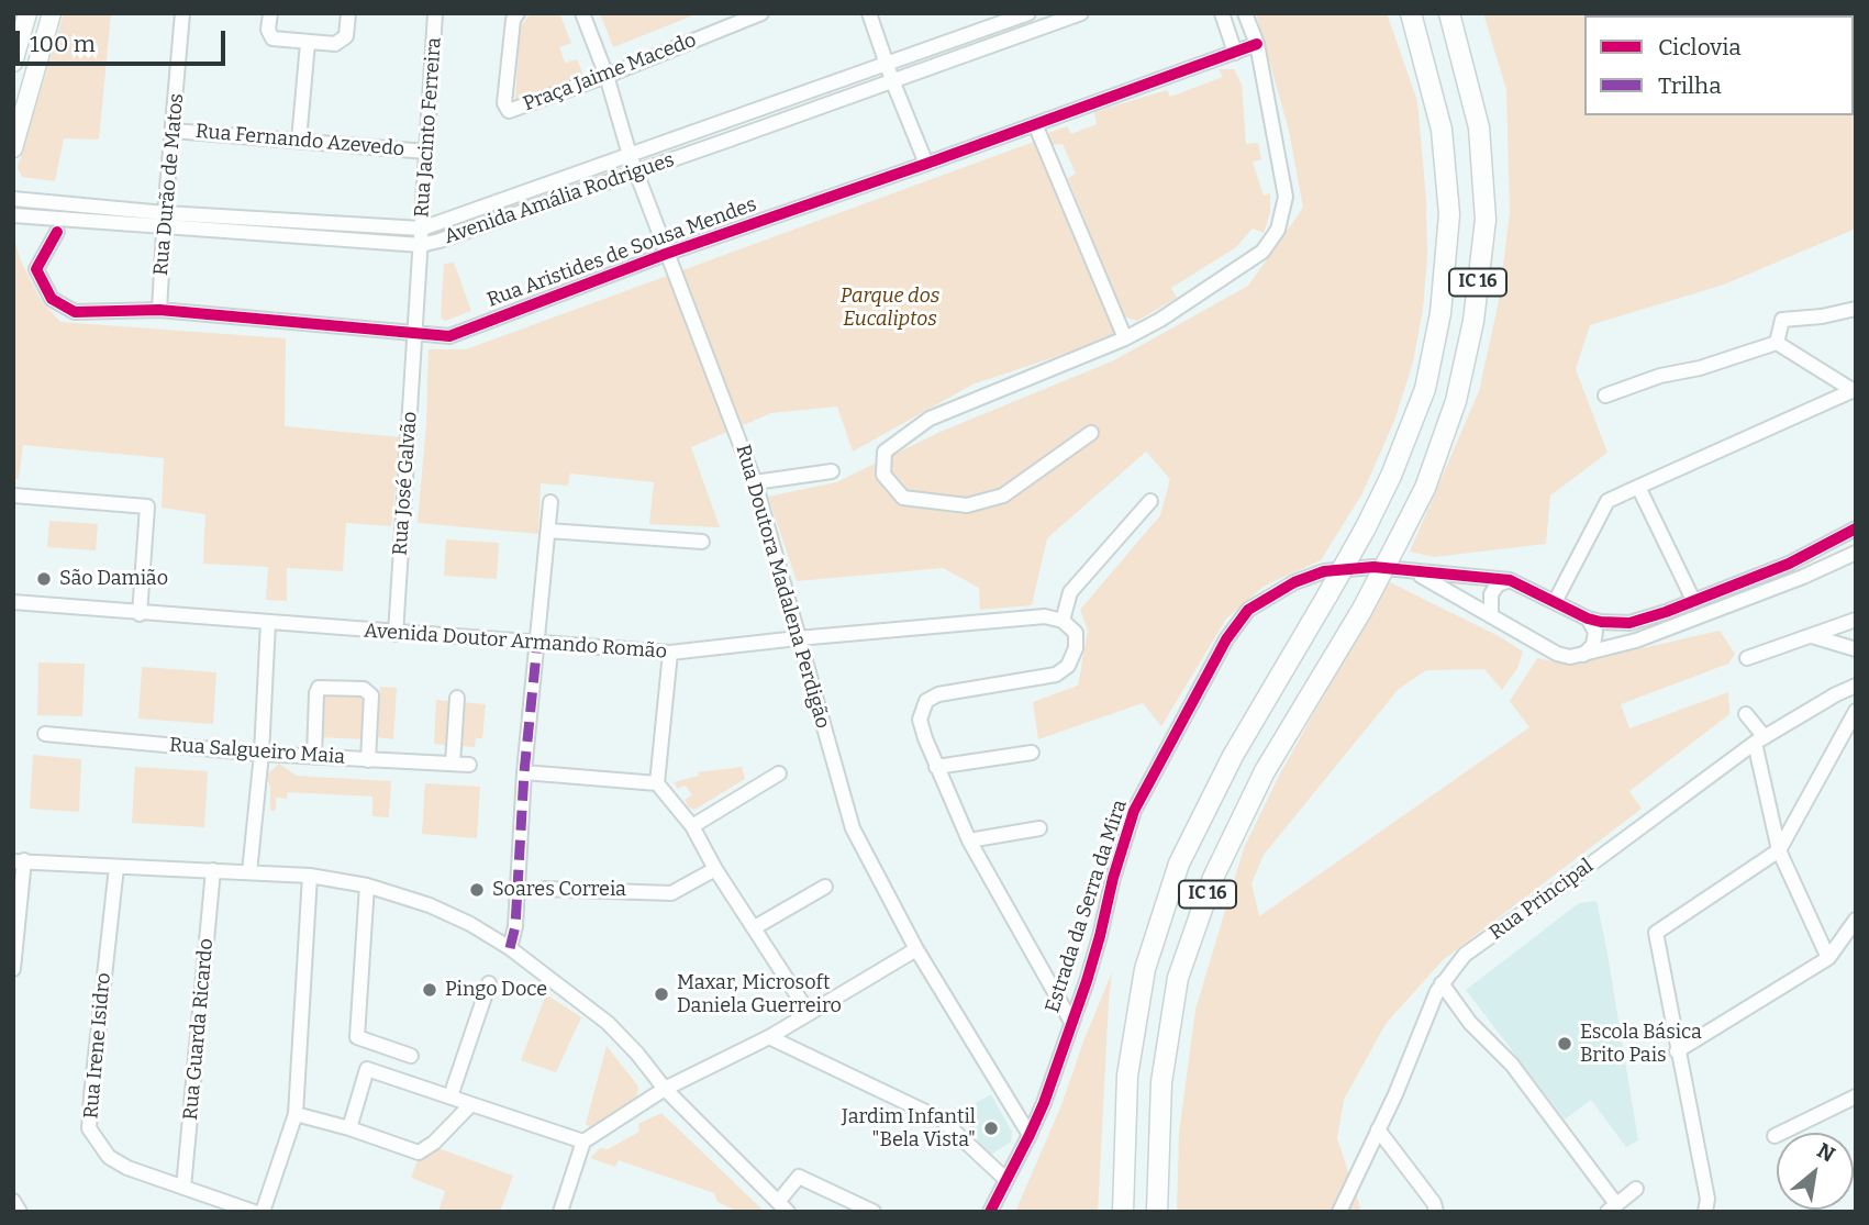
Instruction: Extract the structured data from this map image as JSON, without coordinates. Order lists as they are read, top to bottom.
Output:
{
  "streets": {
    "highway": ["IC 16"],
    "street": [
      "Praça Jaime Macedo",
      "Rua Jacinto Ferreira",
      "Rua Fernando Azevedo",
      "Rua Durão de Matos",
      "Avenida Amália Rodrigues",
      "Rua Aristides de Sousa Mendes",
      "Rua José Galvão",
      "Rua Doutora Madalena Perdigão",
      "Avenida Doutor Armando Romão",
      "Rua Salgueiro Maia",
      "Rua Principal",
      "Estrada da Serra da Mira",
      "Rua Guarda Ricardo",
      "Rua Irene Isidro"
    ]
  },
  "crossings": [
    ["Praça Jaime Macedo", "Rua Doutora Madalena Perdigão"],
    ["Rua Jacinto Ferreira", "Rua Fernando Azevedo"],
    ["Rua Jacinto Ferreira", "Avenida Amália Rodrigues"],
    ["Rua Jacinto Ferreira", "Rua Aristides de Sousa Mendes"],
    ["Rua Jacinto Ferreira", "Rua José Galvão"],
    ["Rua Fernando Azevedo", "Rua Durão de Matos"],
    ["Rua Durão de Matos", "Avenida Amália Rodrigues"],
    ["Rua Durão de Matos", "Rua Aristides de Sousa Mendes"],
    ["Avenida Amália Rodrigues", "Rua Doutora Madalena Perdigão"],
    ["Rua Aristides de Sousa Mendes", "Rua José Galvão"],
    ["Rua Aristides de Sousa Mendes", "Rua Doutora Madalena Perdigão"],
    ["Rua José Galvão", "Avenida Doutor Armando Romão"],
    ["Rua Doutora Madalena Perdigão", "Avenida Doutor Armando Romão"],
    ["Rua Doutora Madalena Perdigão", "Estrada da Serra da Mira"],
    ["Rua Guarda Ricardo", "Rua Irene Isidro"]
  ],
  "parks": ["Parque dos Eucaliptos"],
  "places": [
    "São Damião",
    "Soares Correia",
    "Pingo Doce",
    "Maxar, Microsoft Daniela Guerreiro",
    "Escola Básica Brito Pais",
    "Jardim Infantil \"Bela Vista\""
  ],
  "legend": ["Ciclovia", "Trilha"],
  "scale_bar": "100 m",
  "north": "top right"
}
